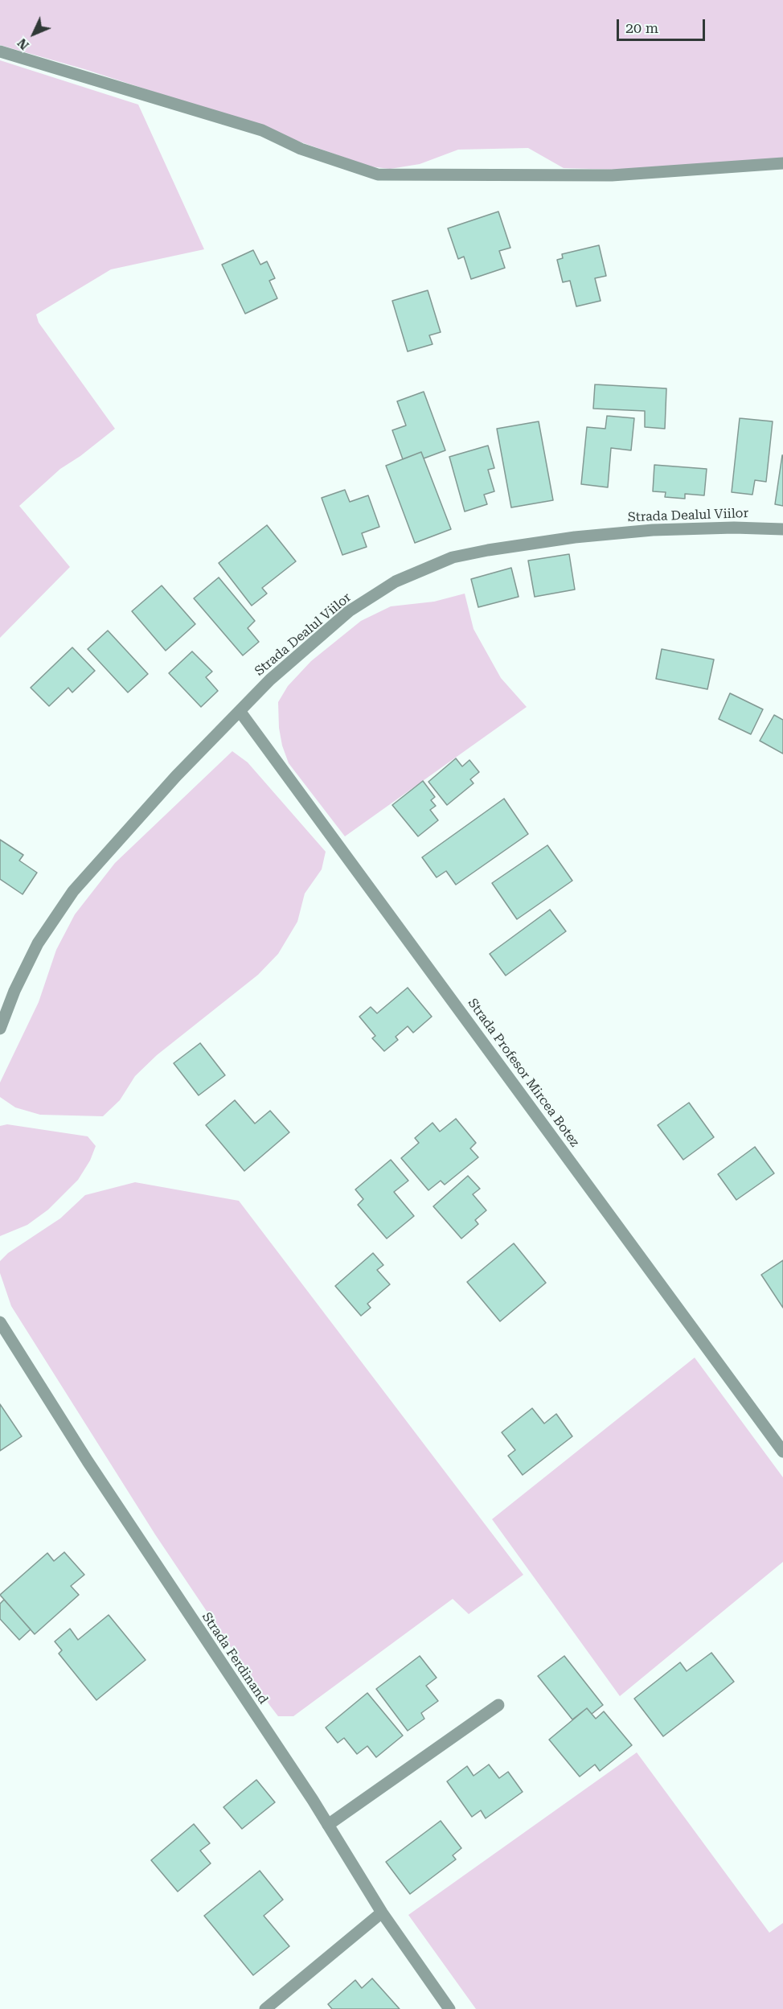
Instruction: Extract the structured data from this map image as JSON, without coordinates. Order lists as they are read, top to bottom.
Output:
{
  "streets": {
    "street": ["Strada Dealul Viilor", "Strada Profesor Mircea Botez", "Strada Ferdinand"]
  },
  "crossings": [
    ["Strada Dealul Viilor", "Strada Profesor Mircea Botez"]
  ],
  "scale_bar": "20 m",
  "north": "bottom left"
}
